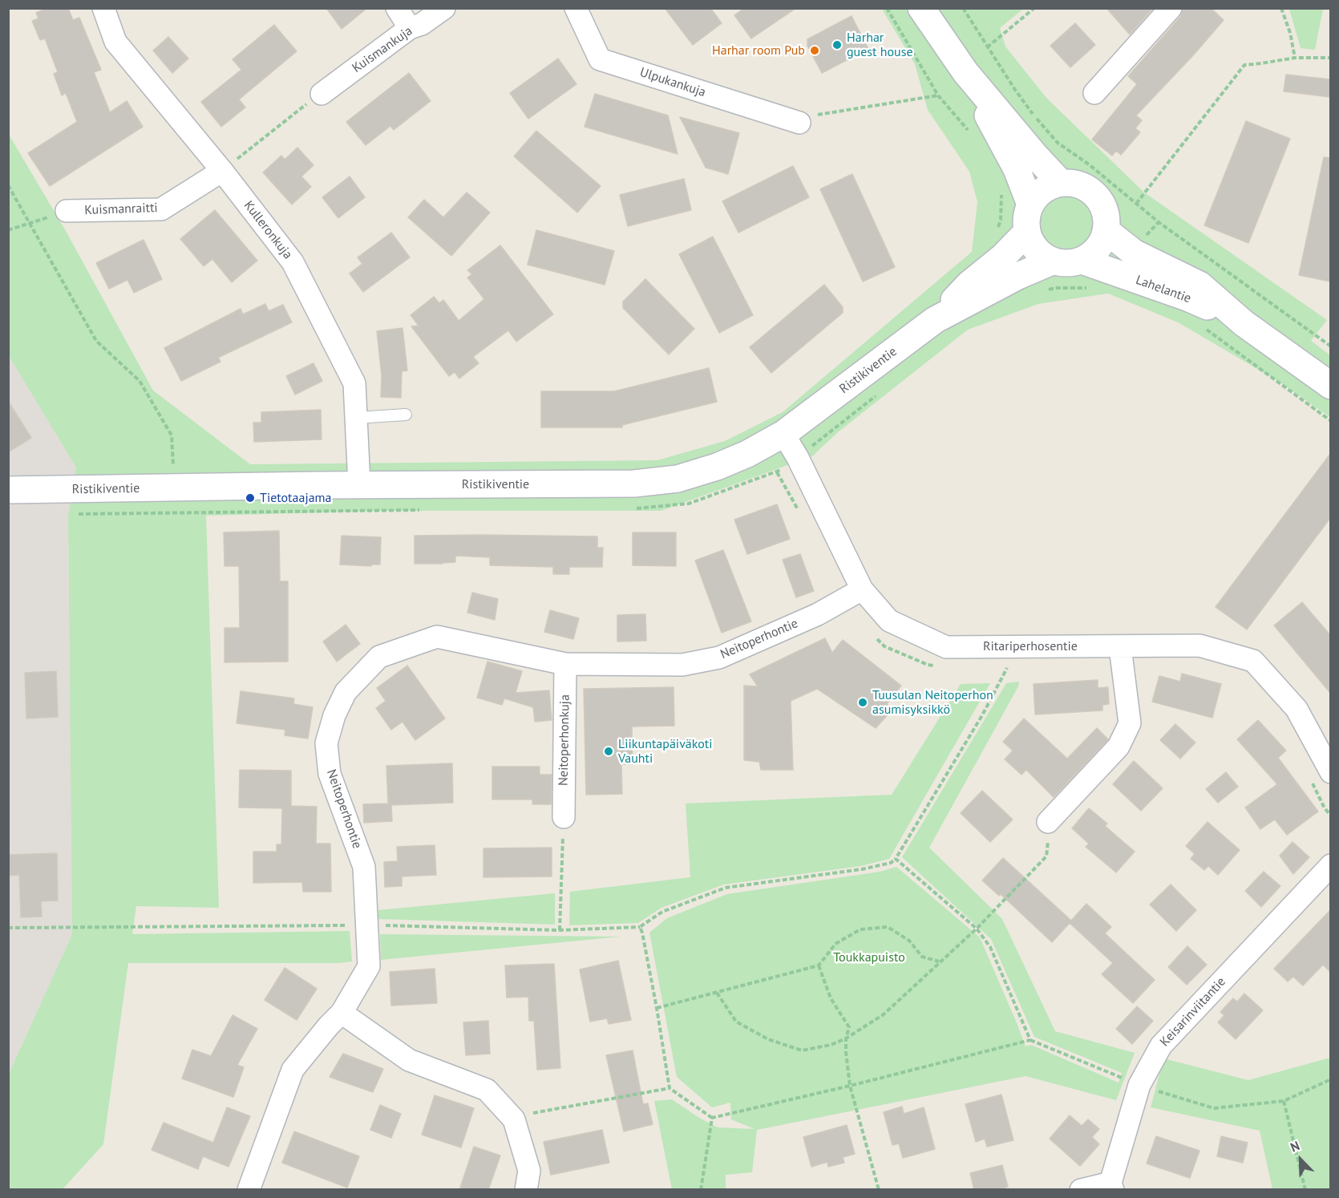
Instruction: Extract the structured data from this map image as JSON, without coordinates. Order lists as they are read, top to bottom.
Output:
{
  "streets": {
    "street": [
      "Kuismankuja",
      "Ulpukankuja",
      "Kuismanraitti",
      "Kulleronkuja",
      "Lahelantie",
      "Ristikiventie",
      "Neitoperhontie",
      "Ritariperhosentie",
      "Neitoperhonkuja",
      "Keisarinviitantie"
    ]
  },
  "crossings": [
    ["Kuismanraitti", "Kulleronkuja"],
    ["Kulleronkuja", "Ristikiventie"],
    ["Lahelantie", "Ristikiventie"],
    ["Ristikiventie", "Ritariperhosentie"],
    ["Neitoperhontie", "Ritariperhosentie"],
    ["Neitoperhontie", "Neitoperhonkuja"]
  ],
  "parks": ["Toukkapuisto"],
  "places": [
    "Harhar guest house",
    "Harhar room Pub",
    "Tietotaajama",
    "Tuusulan Neitoperhon asumisyksikkö",
    "Liikuntapäiväkoti Vauhti"
  ],
  "north": "top left"
}
